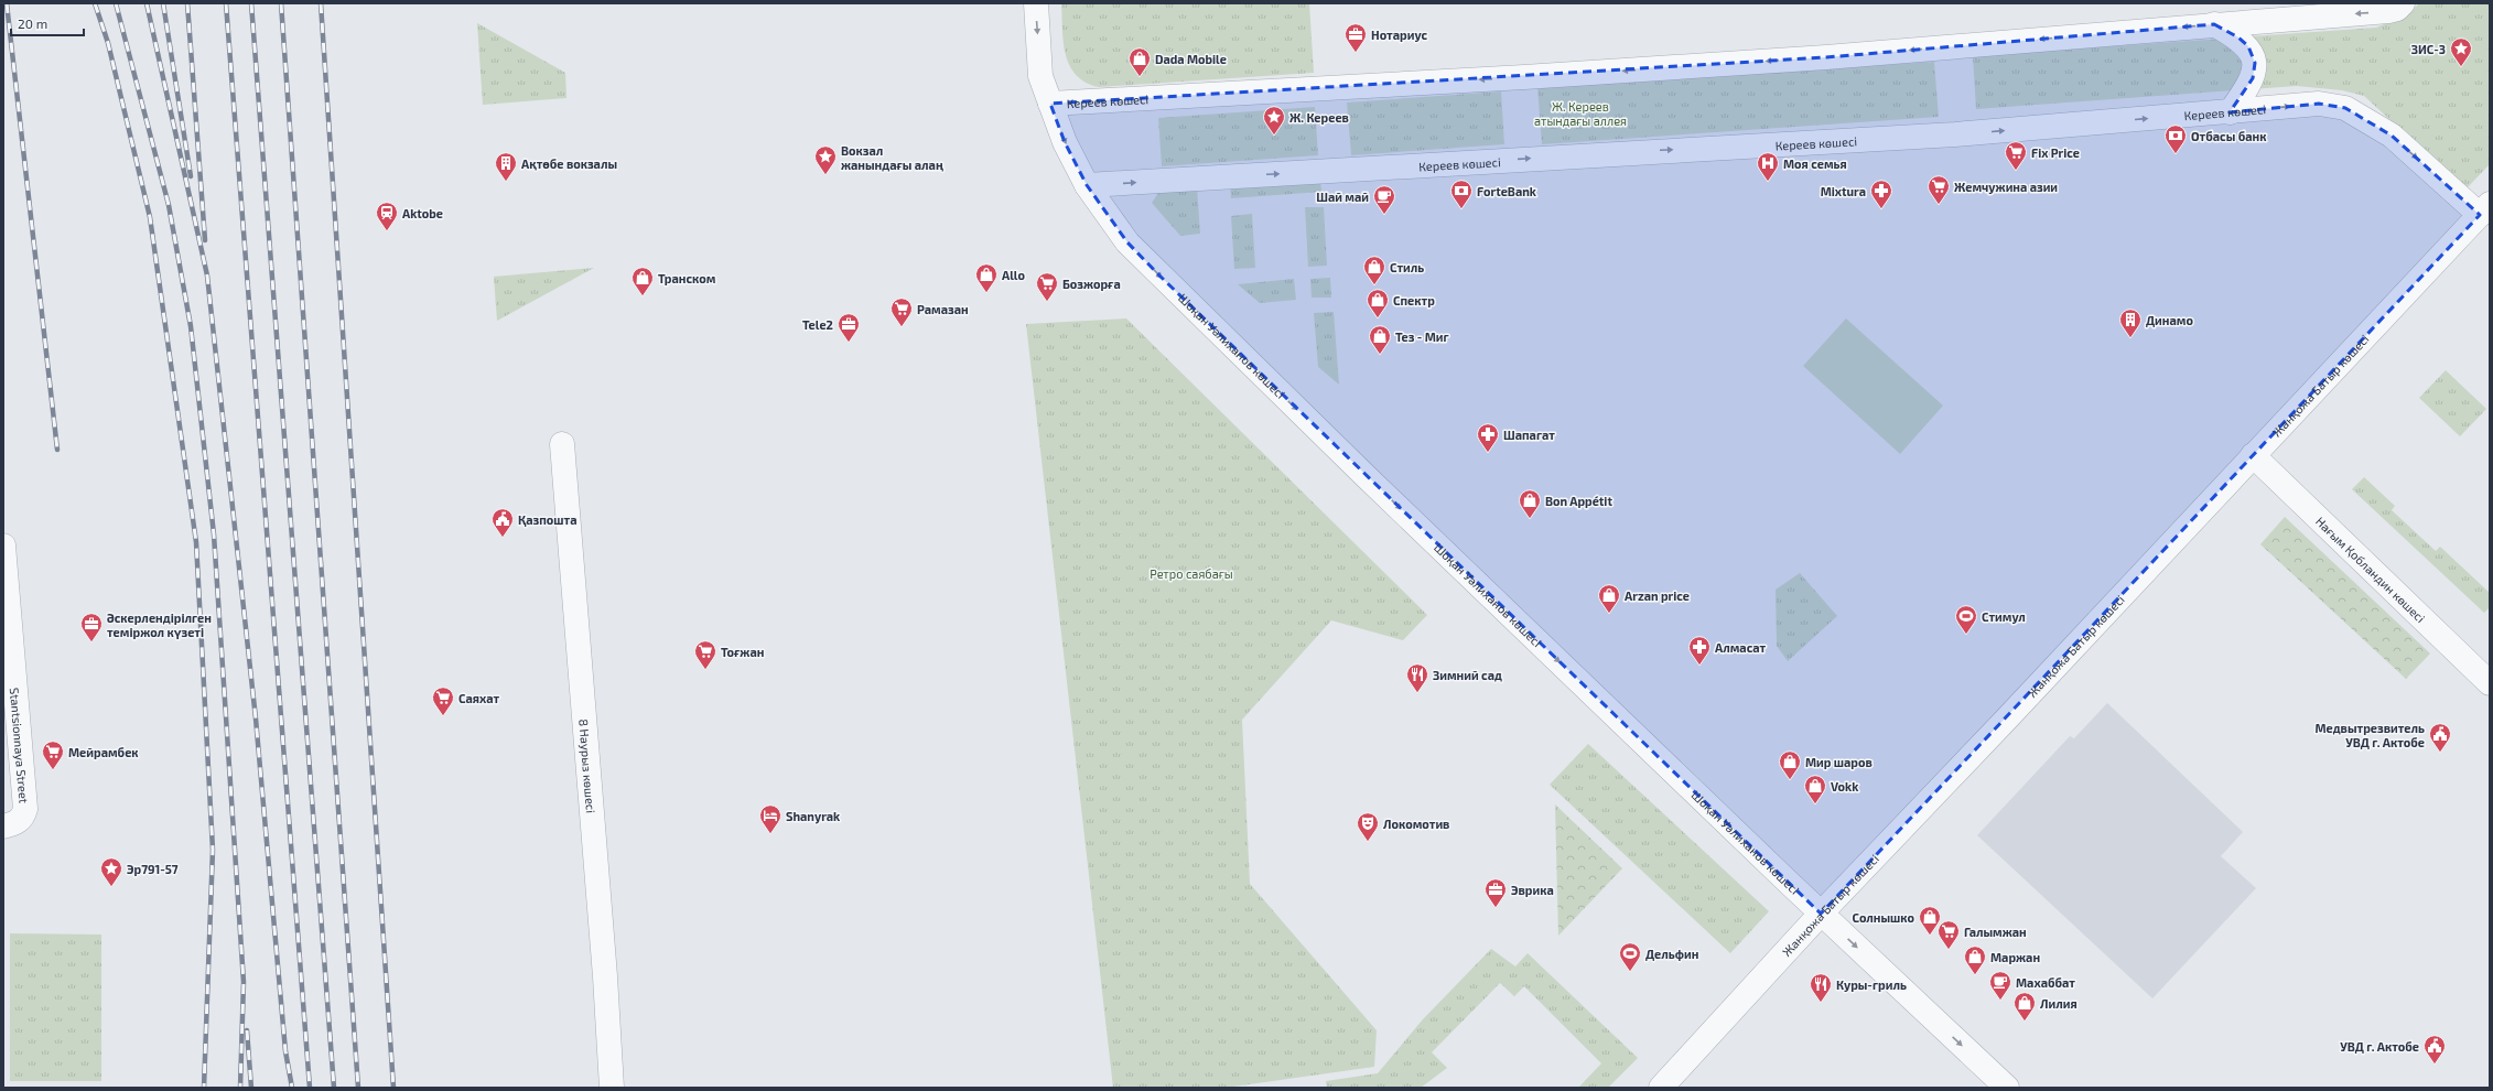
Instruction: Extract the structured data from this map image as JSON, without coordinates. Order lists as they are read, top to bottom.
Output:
{
  "streets": {
    "street": [
      "Кереев көшесі",
      "Шоқан Уәлиханов көшесі",
      "Жанқожа Батыр көшесі",
      "Нағым Қобландин көшесі",
      "Stantsionnaya Street",
      "8 Наурыз көшесі"
    ]
  },
  "crossings": [
    ["Кереев көшесі", "Шоқан Уәлиханов көшесі"],
    ["Кереев көшесі", "Жанқожа Батыр көшесі"],
    ["Шоқан Уәлиханов көшесі", "Жанқожа Батыр көшесі"],
    ["Жанқожа Батыр көшесі", "Нағым Қобландин көшесі"]
  ],
  "one_way": ["Шоқан Уәлиханов көшесі"],
  "parks": ["Ж. Кереев атындағы аллея", "Ретро саябағы"],
  "places": {
    "office": [
      "Нотариус",
      "Tele2",
      "Әскерлендірілген теміржол күзеті",
      "Эврика"
    ],
    "place": [
      "ЗИС-3",
      "Ж. Кереев",
      "Вокзал жанындағы алаң",
      "Эр791-57"
    ],
    "shop": [
      "Dada Mobile",
      "Стиль",
      "Allo",
      "Транском",
      "Спектр",
      "Тез - Миг",
      "Bon Appétit",
      "Arzan price",
      "Мир шаров",
      "Vokk",
      "Солнышко",
      "Маржан",
      "Лилия"
    ],
    "bank": ["Отбасы банк", "ForteBank"],
    "supermarket": [
      "Fix Price",
      "Жемчужина азии",
      "Бозжорға",
      "Рамазан",
      "Тоғжан",
      "Саяхат",
      "Мейрамбек",
      "Галымжан"
    ],
    "building": ["Ақтөбе вокзалы", "Динамо"],
    "hospital": ["Моя семья"],
    "pharmacy": ["Mixtura", "Шапагат", "Алмасат"],
    "cafe": ["Шай май", "Махаббат"],
    "station": ["Aktobe"],
    "public building": ["Қазпошта", "Медвытрезвитель УВД г. Актобе", "УВД г. Актобе"],
    "sports": ["Стимул", "Дельфин"],
    "restaurant": ["Зимний сад", "Куры-гриль"],
    "hotel": ["Shanyrak"],
    "theatre": ["Локомотив"]
  },
  "scale_bar": "20 m"
}
